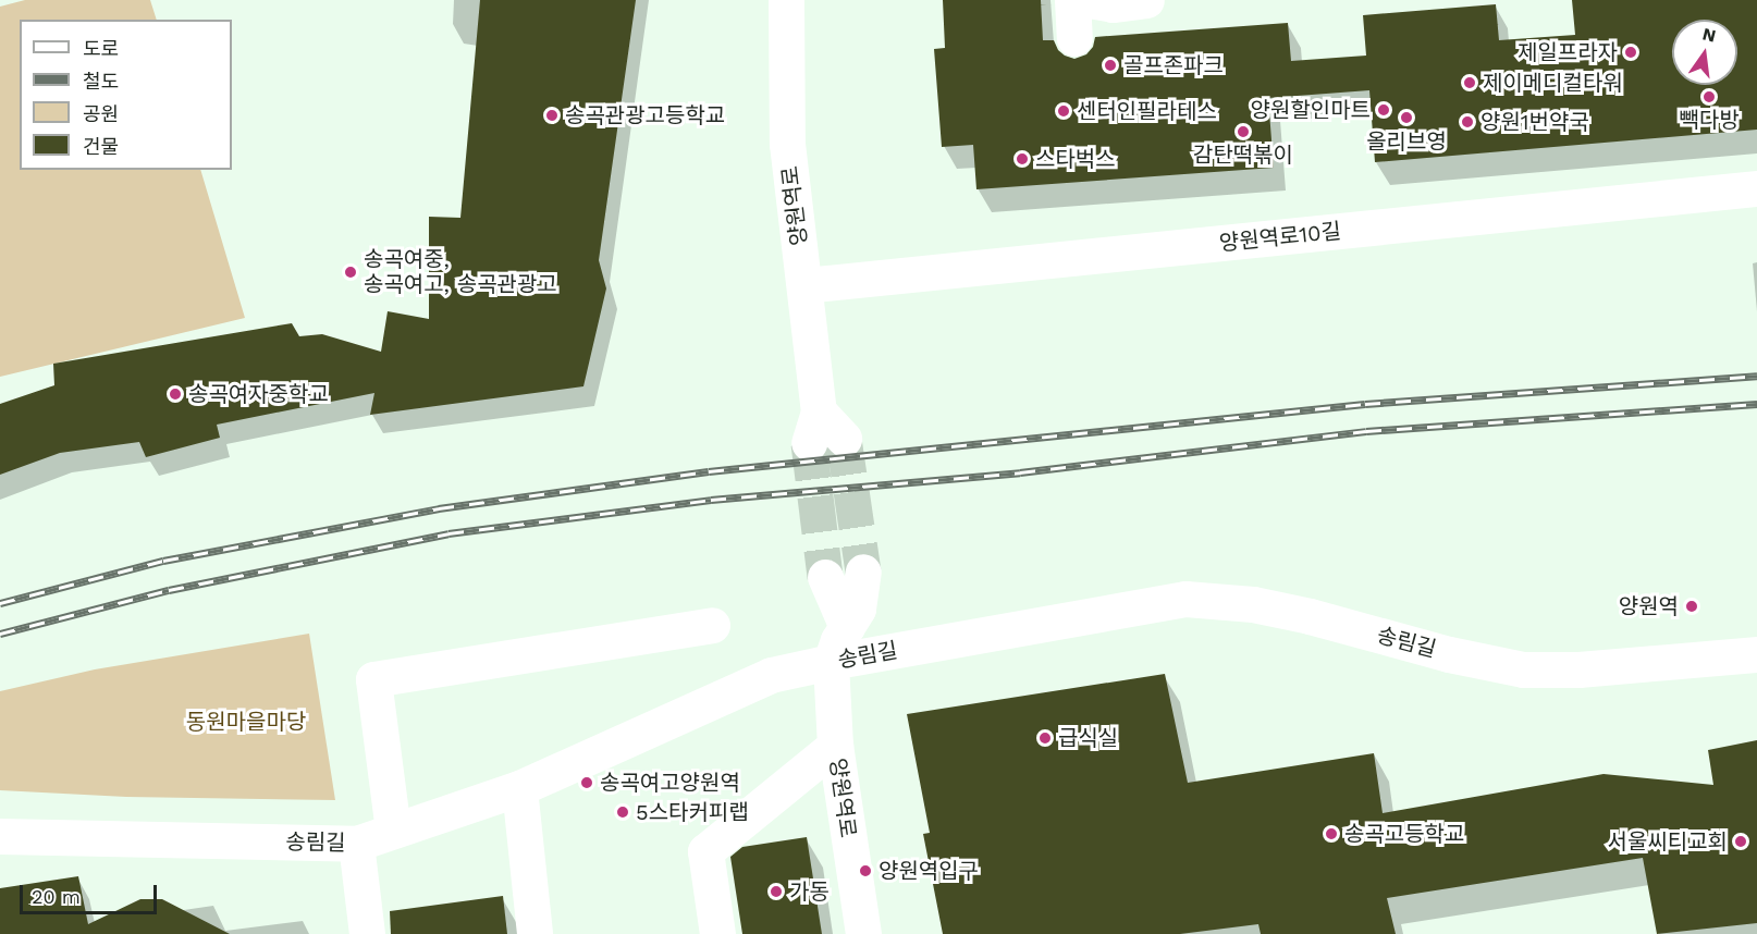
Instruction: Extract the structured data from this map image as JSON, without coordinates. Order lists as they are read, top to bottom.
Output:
{
  "streets": {
    "street": ["양원역로", "양원역로10길", "송림길"]
  },
  "crossings": [
    ["양원역로", "양원역로10길"],
    ["양원역로", "송림길"]
  ],
  "parks": ["동원마을마당"],
  "places": [
    "제일프라자",
    "골프존파크",
    "제이메디컬타워",
    "빽다방",
    "양원할인마트",
    "센터인필라테스",
    "송곡관광고등학교",
    "올리브영",
    "양원1번약국",
    "감탄떡볶이",
    "스타벅스",
    "송곡여중, 송곡여고, 송곡관광고",
    "송곡여자중학교",
    "양원역",
    "급식실",
    "송곡여고양원역",
    "5스타커피랩",
    "송곡고등학교",
    "서울씨티교회",
    "양원역입구",
    "가동"
  ],
  "legend": [
    "도로",
    "철도",
    "공원",
    "건물"
  ],
  "scale_bar": "20 m",
  "north": "top"
}
